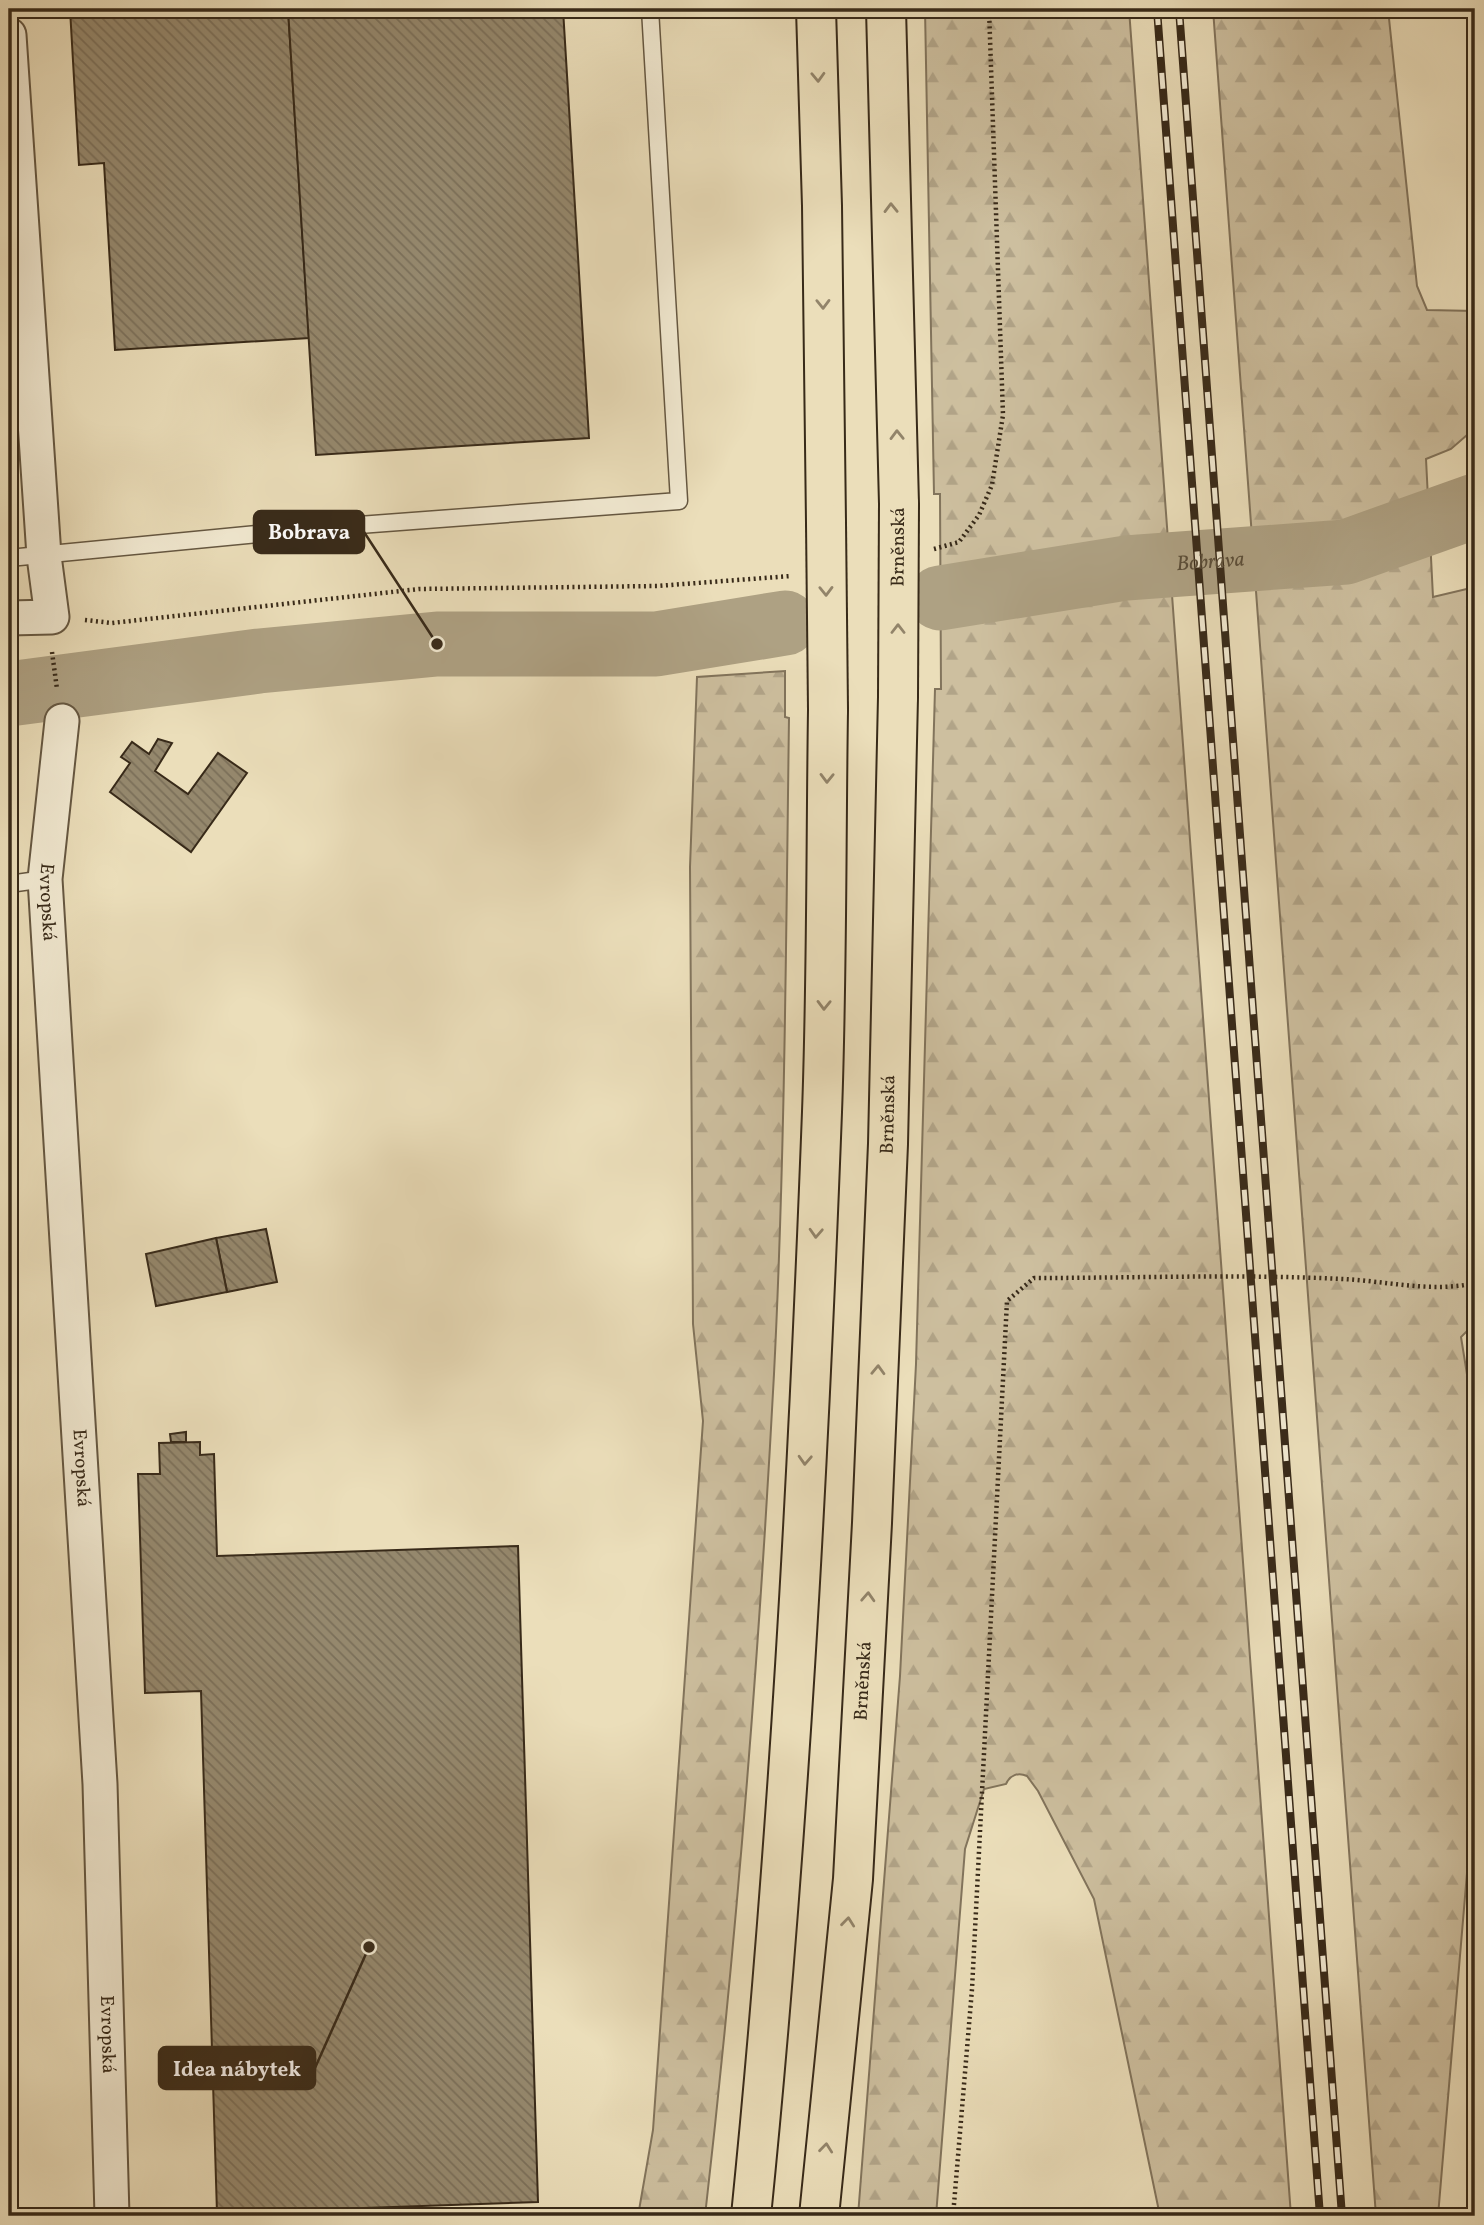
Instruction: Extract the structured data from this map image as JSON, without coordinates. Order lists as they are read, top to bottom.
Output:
{
  "streets": {
    "highway": ["Brněnská"],
    "street": ["Evropská"]
  },
  "water": ["Bobrava"],
  "places": ["Bobrava", "Idea nábytek"]
}
